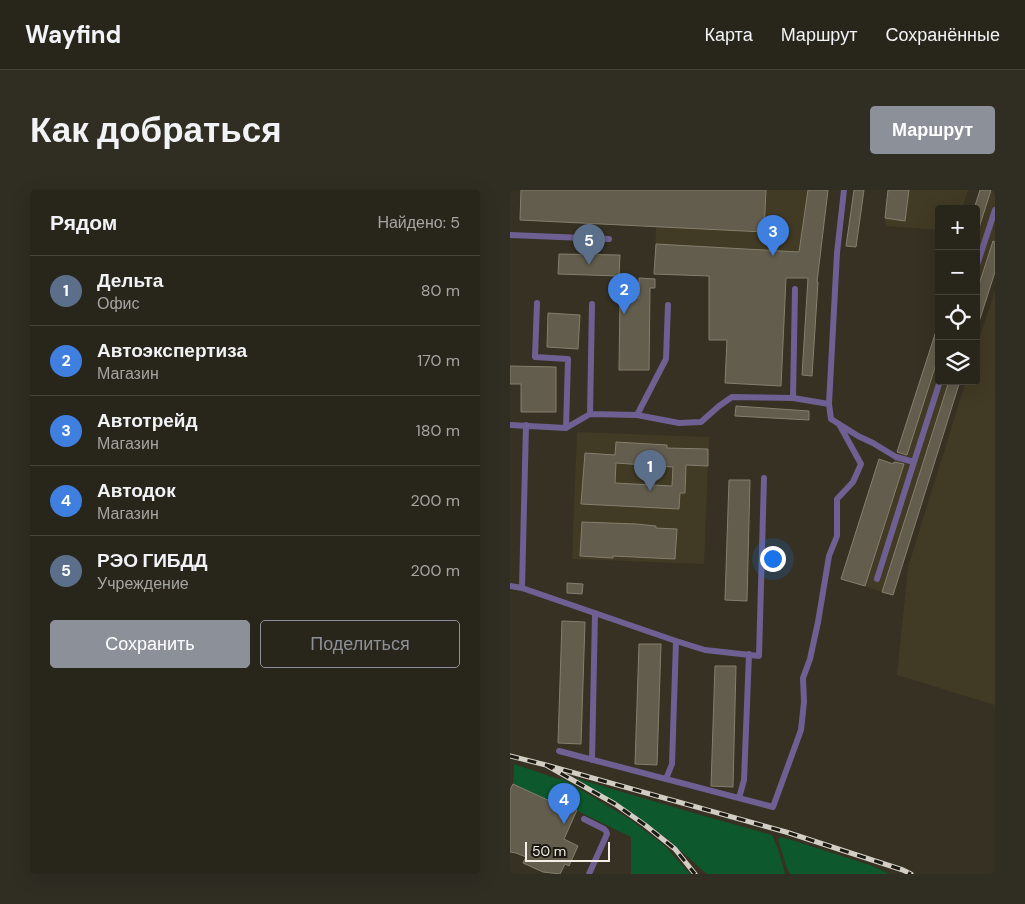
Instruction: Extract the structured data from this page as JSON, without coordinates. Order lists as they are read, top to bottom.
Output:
{
  "scale_bar": "50 m",
  "page": {
    "header": "Wayfind",
    "nav": ["Карта", "Маршрут", "Сохранённые"],
    "buttons": [
      "Маршрут",
      ["Сохранить", "Поделиться"]
    ],
    "title": "Как добраться",
    "heading": ["Рядом", "Найдено: 5"],
    "map_buttons": ["+", "−"],
    "pins": [
      "3",
      "5",
      "2",
      "1",
      "4"
    ],
    "list": [
      {
        "mark": "1",
        "name": "Дельта",
        "note": "Офис",
        "value": "80 m"
      },
      {
        "mark": "2",
        "name": "Автоэкспертиза",
        "note": "Магазин",
        "value": "170 m"
      },
      {
        "mark": "3",
        "name": "Автотрейд",
        "note": "Магазин",
        "value": "180 m"
      },
      {
        "mark": "4",
        "name": "Автодок",
        "note": "Магазин",
        "value": "200 m"
      },
      {
        "mark": "5",
        "name": "РЭО ГИБДД",
        "note": "Учреждение",
        "value": "200 m"
      }
    ],
    "scale": "50 m"
  }
}
